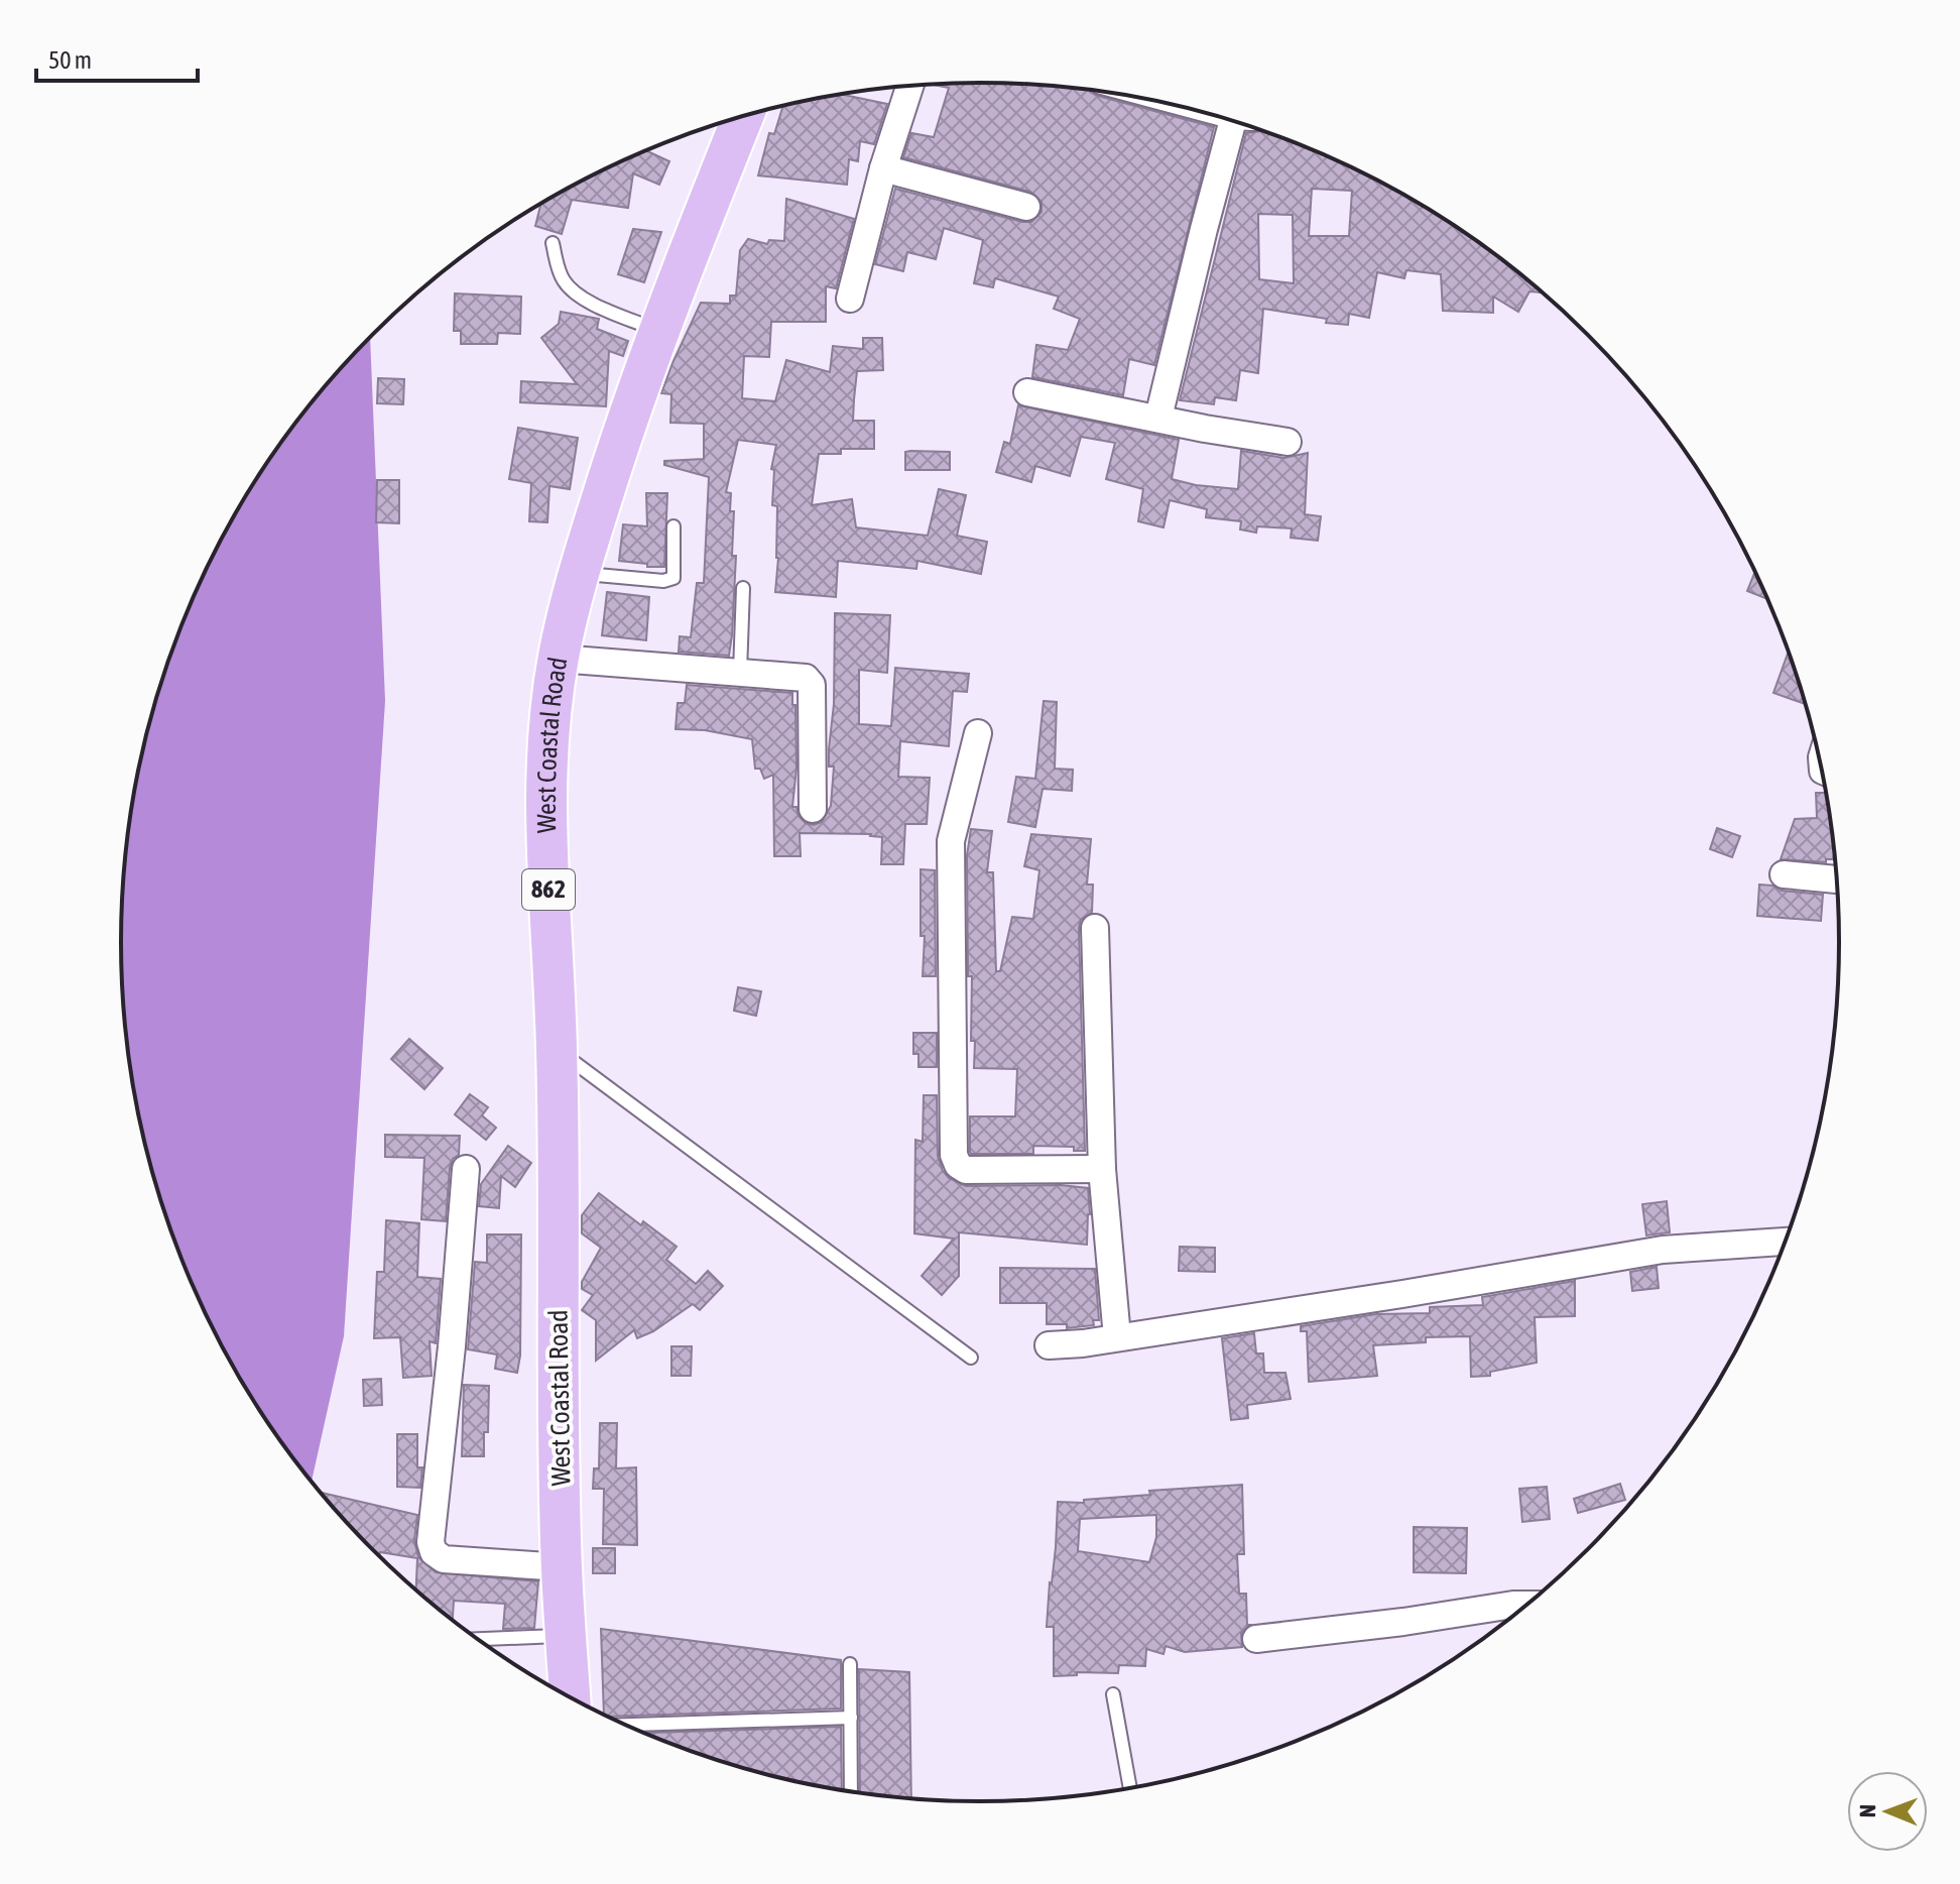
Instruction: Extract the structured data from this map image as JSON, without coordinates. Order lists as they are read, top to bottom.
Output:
{
  "streets": {
    "main road": ["West Coastal Road", "862"]
  },
  "scale_bar": "50 m",
  "north": "left"
}
